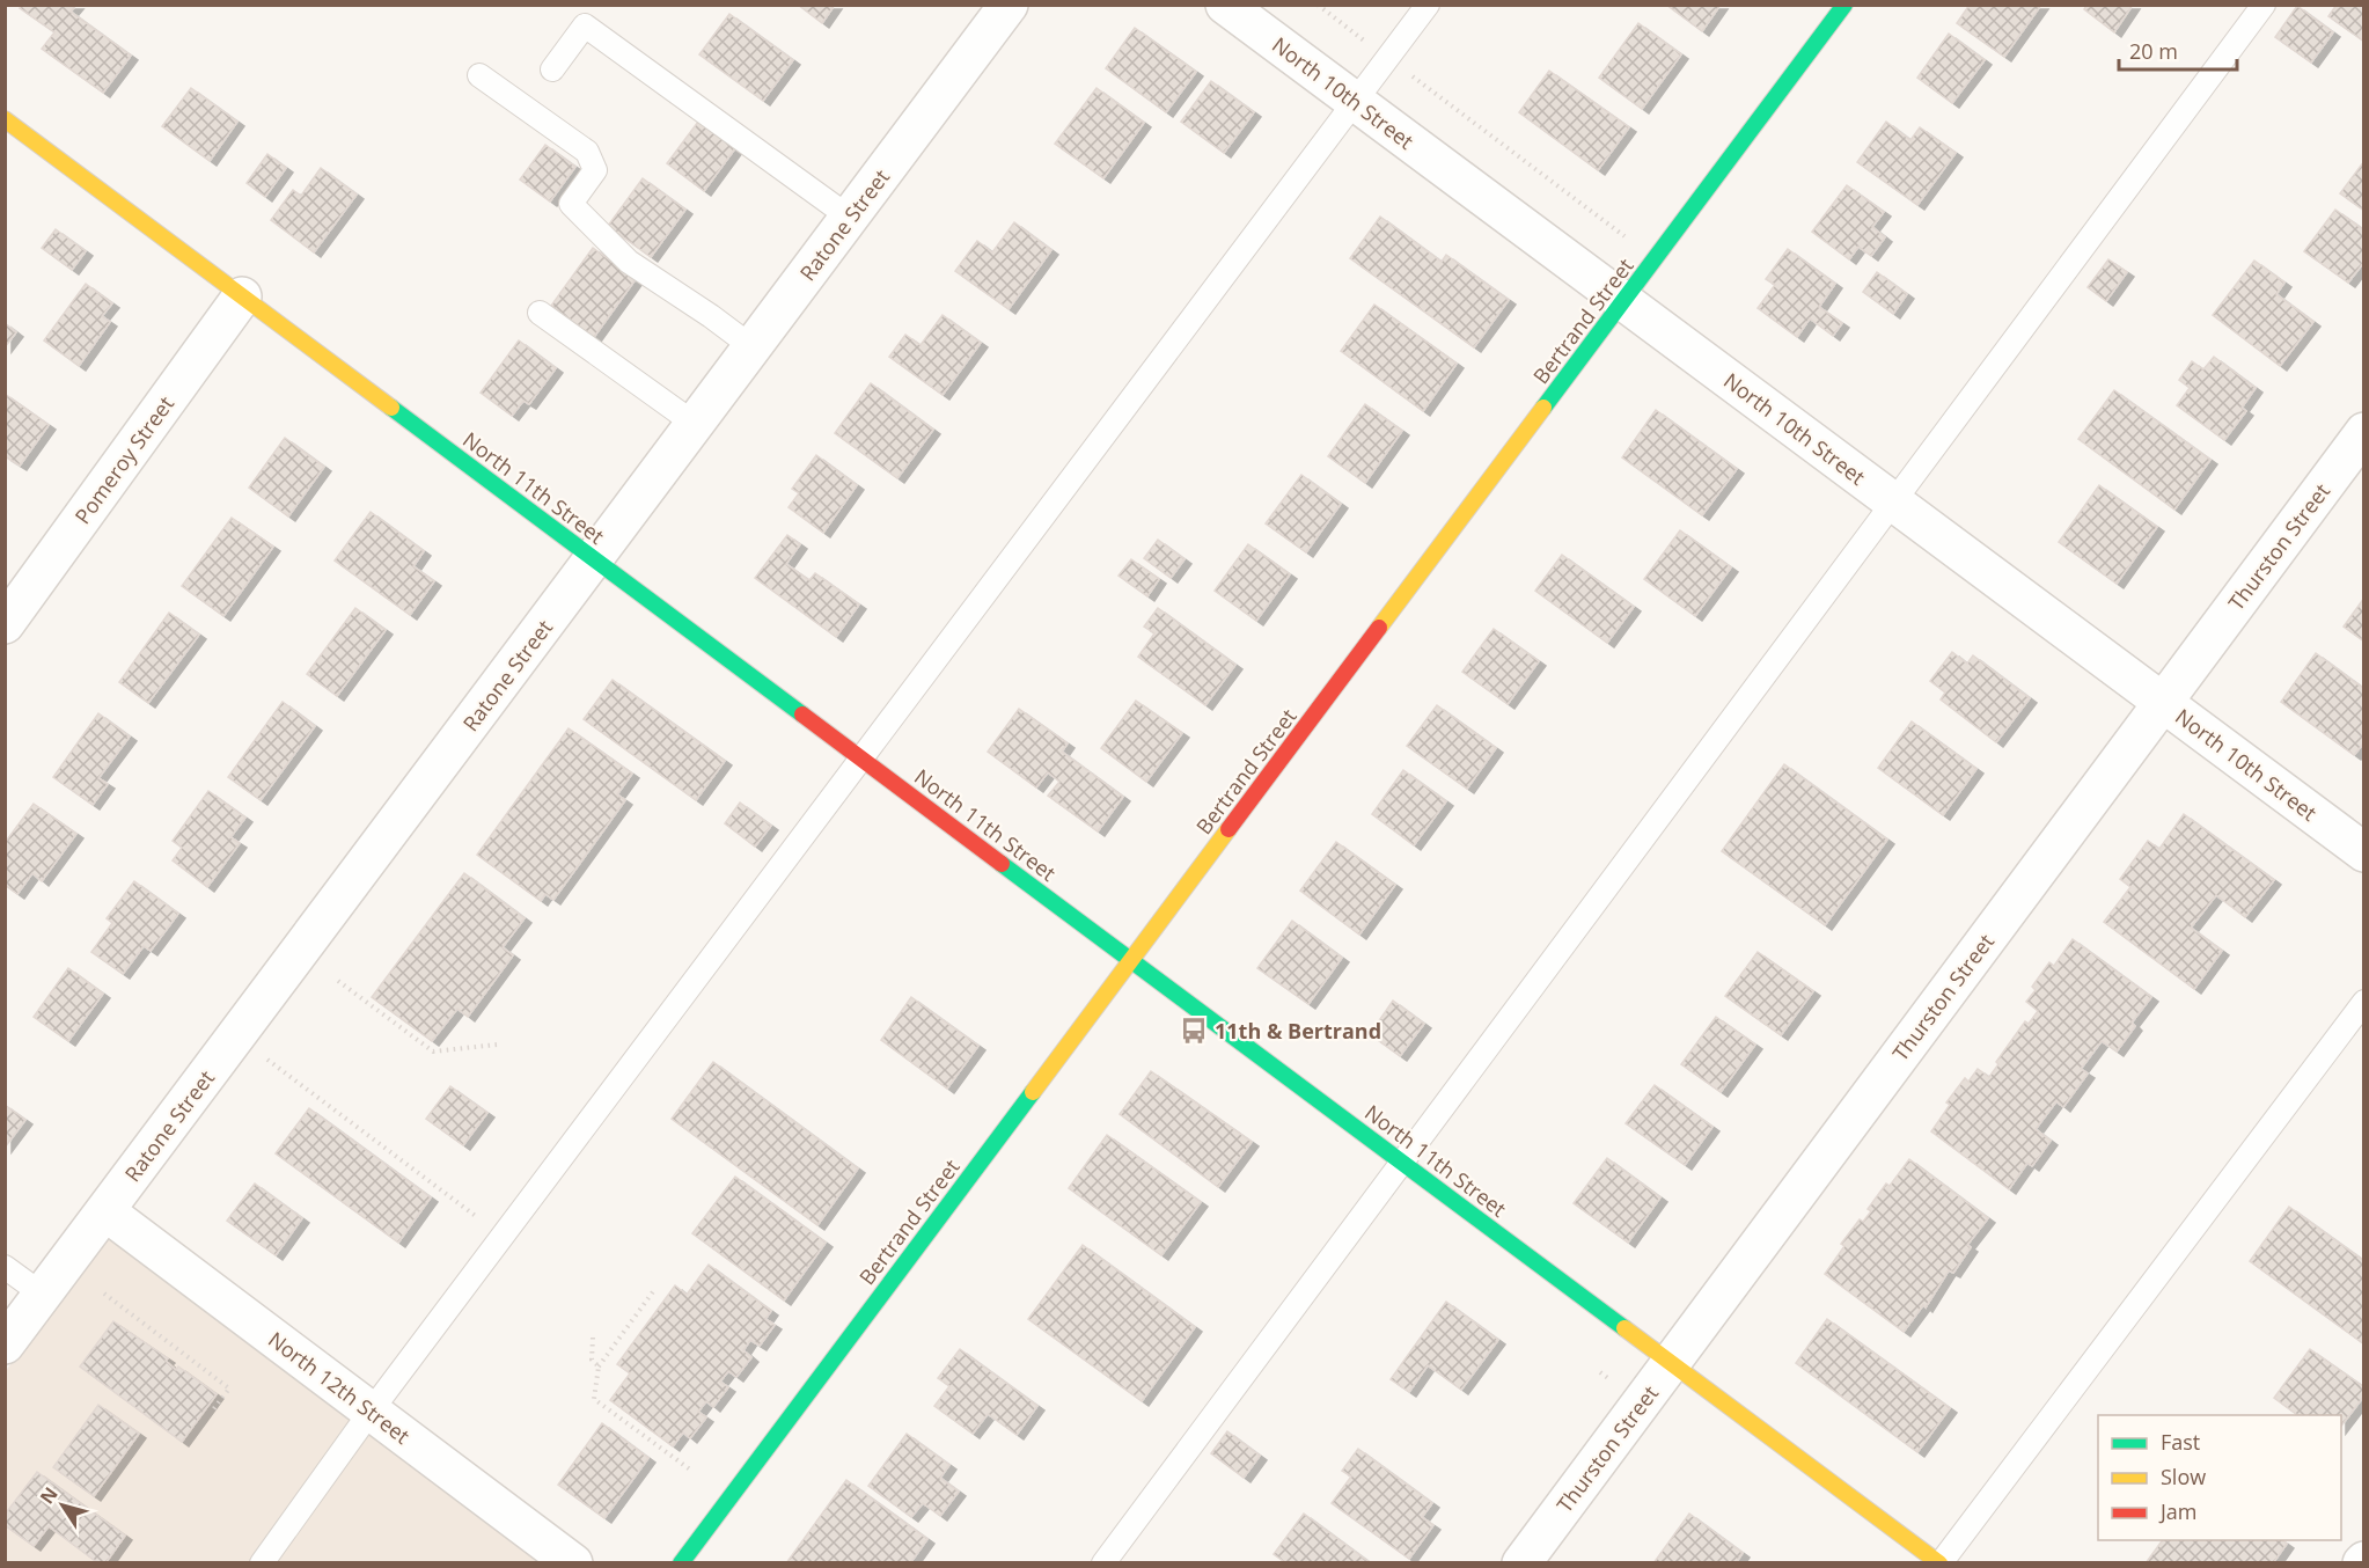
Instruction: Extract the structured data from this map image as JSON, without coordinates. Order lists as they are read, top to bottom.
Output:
{
  "streets": {
    "street": [
      "North 10th Street",
      "Ratone Street",
      "Bertrand Street",
      "Pomeroy Street",
      "North 11th Street",
      "Thurston Street",
      "North 12th Street"
    ]
  },
  "crossings": [
    ["North 10th Street", "Bertrand Street"],
    ["North 10th Street", "Thurston Street"],
    ["Ratone Street", "North 11th Street"],
    ["Ratone Street", "North 12th Street"],
    ["Bertrand Street", "North 11th Street"],
    ["Pomeroy Street", "North 11th Street"],
    ["North 11th Street", "Thurston Street"]
  ],
  "places": {
    "bus stop": ["11th & Bertrand"]
  },
  "legend": ["Fast", "Slow", "Jam"],
  "scale_bar": "20 m",
  "north": "top left"
}
